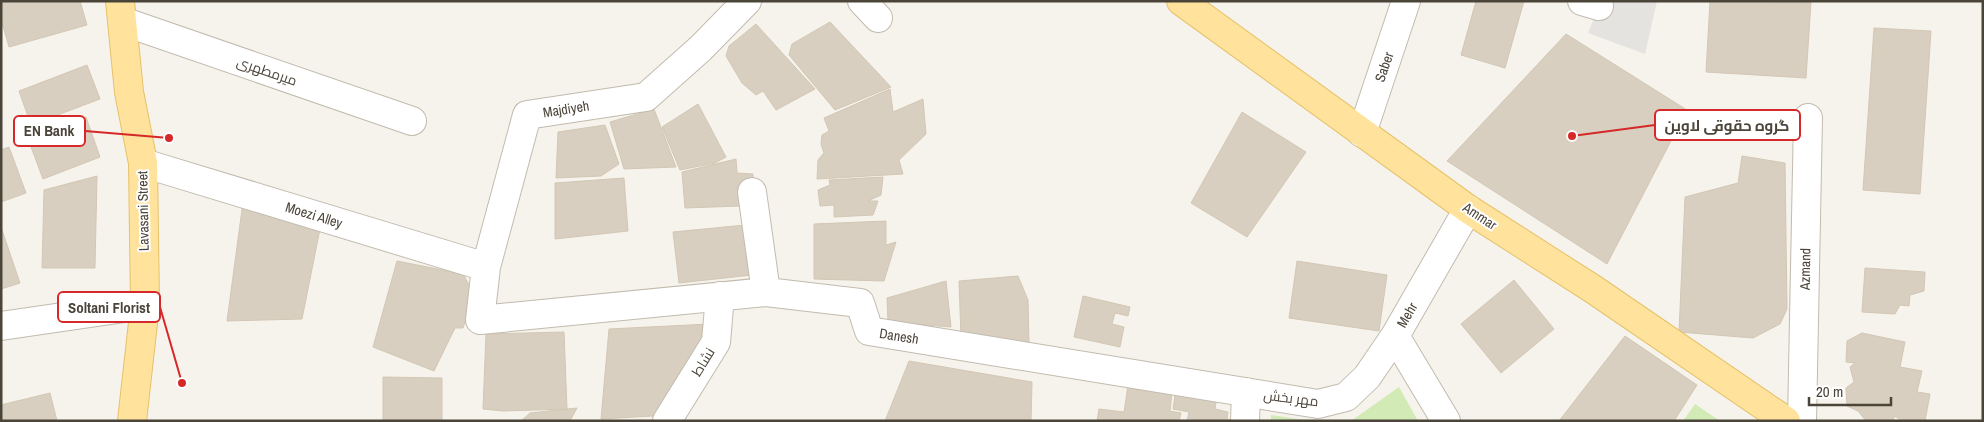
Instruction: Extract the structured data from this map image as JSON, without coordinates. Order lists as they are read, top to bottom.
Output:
{
  "streets": {
    "main road": ["Lavasani Street", "Ammar"],
    "street": [
      "Saber",
      "میرمطهری",
      "Majdiyeh",
      "Moezi Alley",
      "Azmand",
      "Mehr",
      "Danesh",
      "نشاط",
      "مهر بخش"
    ]
  },
  "crossings": [
    ["Saber", "Ammar"],
    ["میرمطهری", "Lavasani Street"],
    ["Majdiyeh", "Moezi Alley"],
    ["Majdiyeh", "Danesh"],
    ["Lavasani Street", "Moezi Alley"],
    ["Ammar", "Mehr"],
    ["Mehr", "مهر بخش"],
    ["Danesh", "نشاط"],
    ["Danesh", "مهر بخش"]
  ],
  "places": ["گروه حقوقی لاوین", "EN Bank", "Soltani Florist"],
  "scale_bar": "20 m"
}
